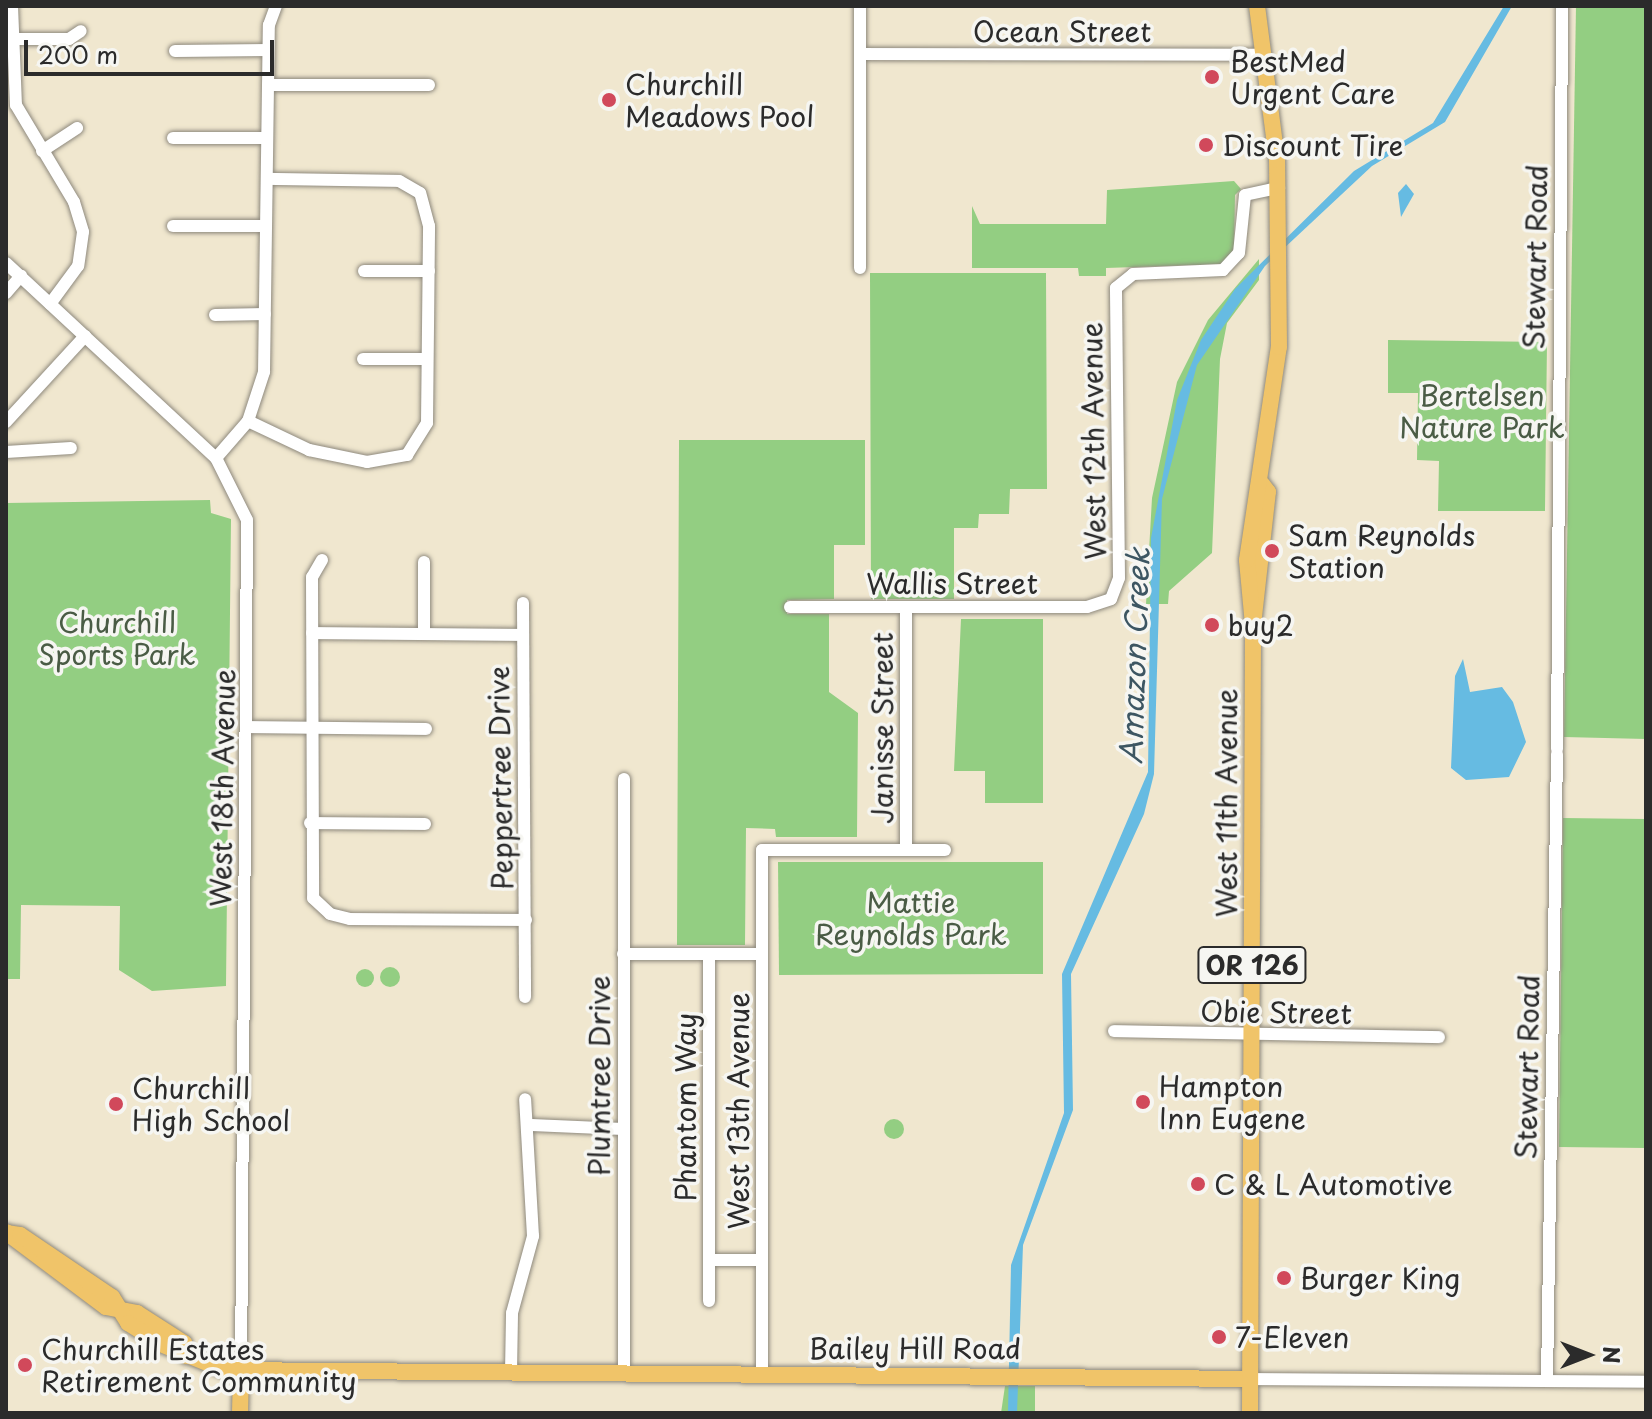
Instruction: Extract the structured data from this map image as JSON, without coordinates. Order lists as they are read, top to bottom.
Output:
{
  "streets": {
    "main road": [
      "West 18th Avenue",
      "West 11th Avenue",
      "OR 126",
      "Bailey Hill Road"
    ],
    "street": [
      "Ocean Street",
      "Stewart Road",
      "West 12th Avenue",
      "Wallis Street",
      "Janisse Street",
      "Peppertree Drive",
      "Obie Street",
      "Plumtree Drive",
      "Phantom Way",
      "West 13th Avenue"
    ]
  },
  "crossings": [
    ["Ocean Street", "West 11th Avenue"],
    ["Stewart Road", "Bailey Hill Road"],
    ["West 12th Avenue", "Wallis Street"],
    ["West 12th Avenue", "West 11th Avenue"],
    ["Wallis Street", "Janisse Street"],
    ["Janisse Street", "West 13th Avenue"],
    ["West 18th Avenue", "Bailey Hill Road"],
    ["West 11th Avenue", "Obie Street"],
    ["West 11th Avenue", "Bailey Hill Road"],
    ["Plumtree Drive", "Bailey Hill Road"],
    ["West 13th Avenue", "Bailey Hill Road"]
  ],
  "water": ["Amazon Creek"],
  "parks": ["Bertelsen Nature Park", "Churchill Sports Park", "Mattie Reynolds Park"],
  "places": [
    "BestMed Urgent Care",
    "Churchill Meadows Pool",
    "Discount Tire",
    "Sam Reynolds Station",
    "buy2",
    "Hampton Inn Eugene",
    "Churchill High School",
    "C & L Automotive",
    "Burger King",
    "7-Eleven",
    "Churchill Estates Retirement Community"
  ],
  "scale_bar": "200 m",
  "north": "right"
}
